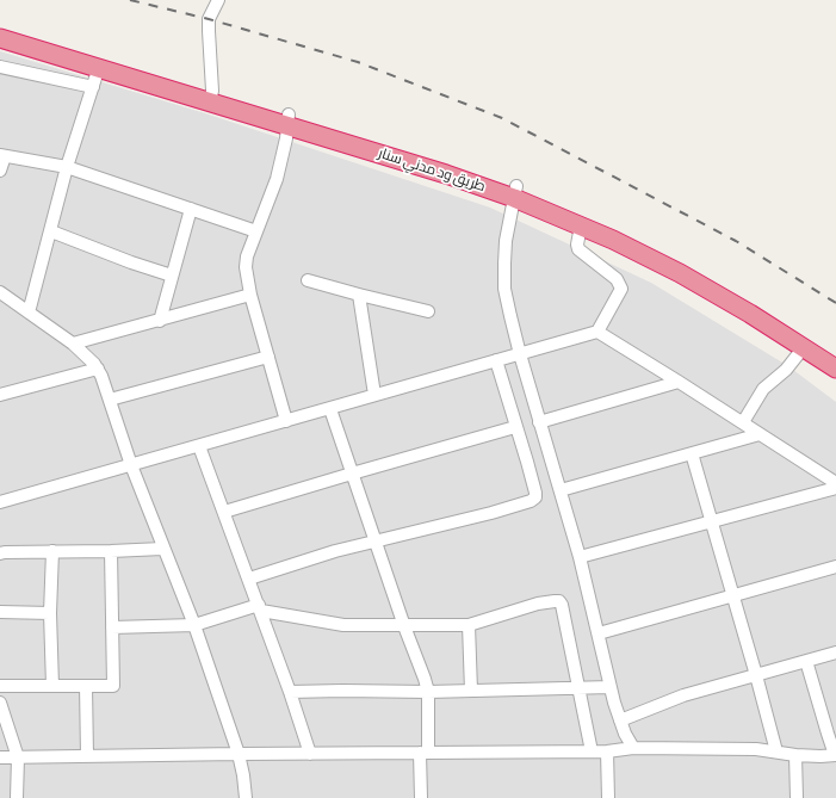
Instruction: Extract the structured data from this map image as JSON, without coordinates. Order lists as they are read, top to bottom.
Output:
{
  "streets": {
    "highway": ["طريق ود مدني سنار"]
  }
}
